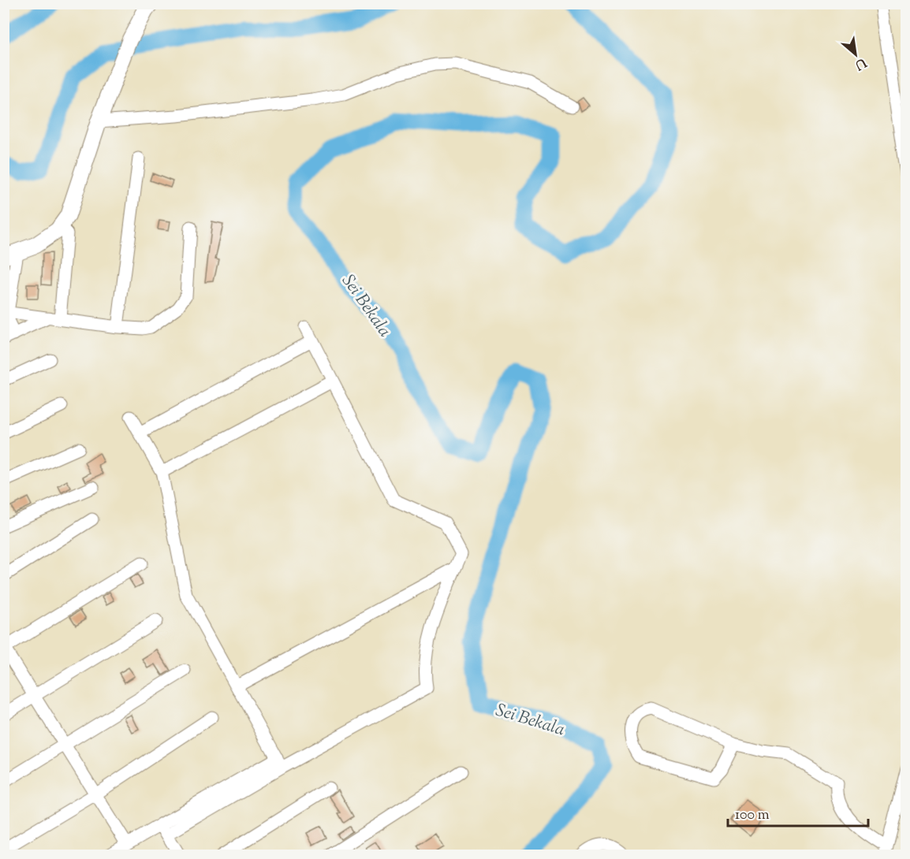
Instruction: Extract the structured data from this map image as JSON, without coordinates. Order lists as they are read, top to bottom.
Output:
{
  "water": ["Sei Bekala"],
  "scale_bar": "100 m",
  "north": "bottom right"
}
